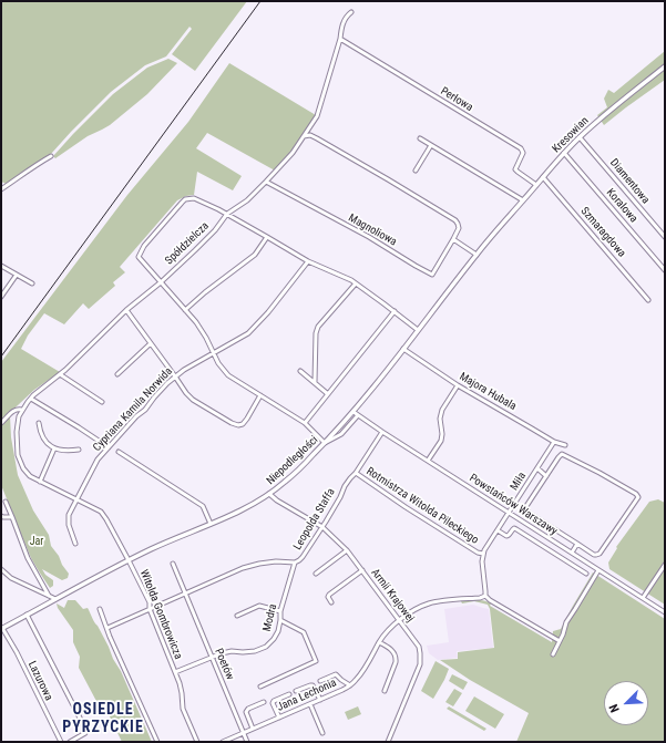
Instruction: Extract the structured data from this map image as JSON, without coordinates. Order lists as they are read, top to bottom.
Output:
{
  "streets": {
    "street": [
      "Perłowa",
      "Kresowian",
      "Diamentowa",
      "Koralowa",
      "Magnoliowa",
      "Szmaragdowa",
      "Spółdzielcza",
      "Majora Hubala",
      "Cypriana Kamila Norwida",
      "Niepodległości",
      "Miła",
      "Powstańców Warszawy",
      "Rotmistrza Witolda Pileckiego",
      "Leopolda Staffa",
      "Armii Krajowej",
      "Witolda Gombrowicza",
      "Modra",
      "Poetów",
      "Lazurowa",
      "Jana Lechonia"
    ]
  },
  "crossings": [
    ["Perłowa", "Kresowian"],
    ["Perłowa", "Spółdzielcza"],
    ["Kresowian", "Diamentowa"],
    ["Kresowian", "Koralowa"],
    ["Kresowian", "Szmaragdowa"],
    ["Kresowian", "Niepodległości"],
    ["Magnoliowa", "Spółdzielcza"],
    ["Spółdzielcza", "Witolda Gombrowicza"],
    ["Majora Hubala", "Niepodległości"],
    ["Majora Hubala", "Miła"],
    ["Cypriana Kamila Norwida", "Witolda Gombrowicza"],
    ["Niepodległości", "Powstańców Warszawy"],
    ["Niepodległości", "Armii Krajowej"],
    ["Niepodległości", "Witolda Gombrowicza"],
    ["Niepodległości", "Lazurowa"],
    ["Miła", "Powstańców Warszawy"],
    ["Miła", "Rotmistrza Witolda Pileckiego"],
    ["Powstańców Warszawy", "Leopolda Staffa"],
    ["Rotmistrza Witolda Pileckiego", "Leopolda Staffa"],
    ["Rotmistrza Witolda Pileckiego", "Jana Lechonia"],
    ["Leopolda Staffa", "Armii Krajowej"],
    ["Leopolda Staffa", "Witolda Gombrowicza"],
    ["Leopolda Staffa", "Modra"],
    ["Leopolda Staffa", "Poetów"],
    ["Armii Krajowej", "Jana Lechonia"],
    ["Witolda Gombrowicza", "Modra"],
    ["Modra", "Poetów"],
    ["Poetów", "Jana Lechonia"]
  ],
  "districts": ["OSIEDLE PYRZYCKIE"],
  "parks": ["Jar"],
  "north": "bottom left"
}
